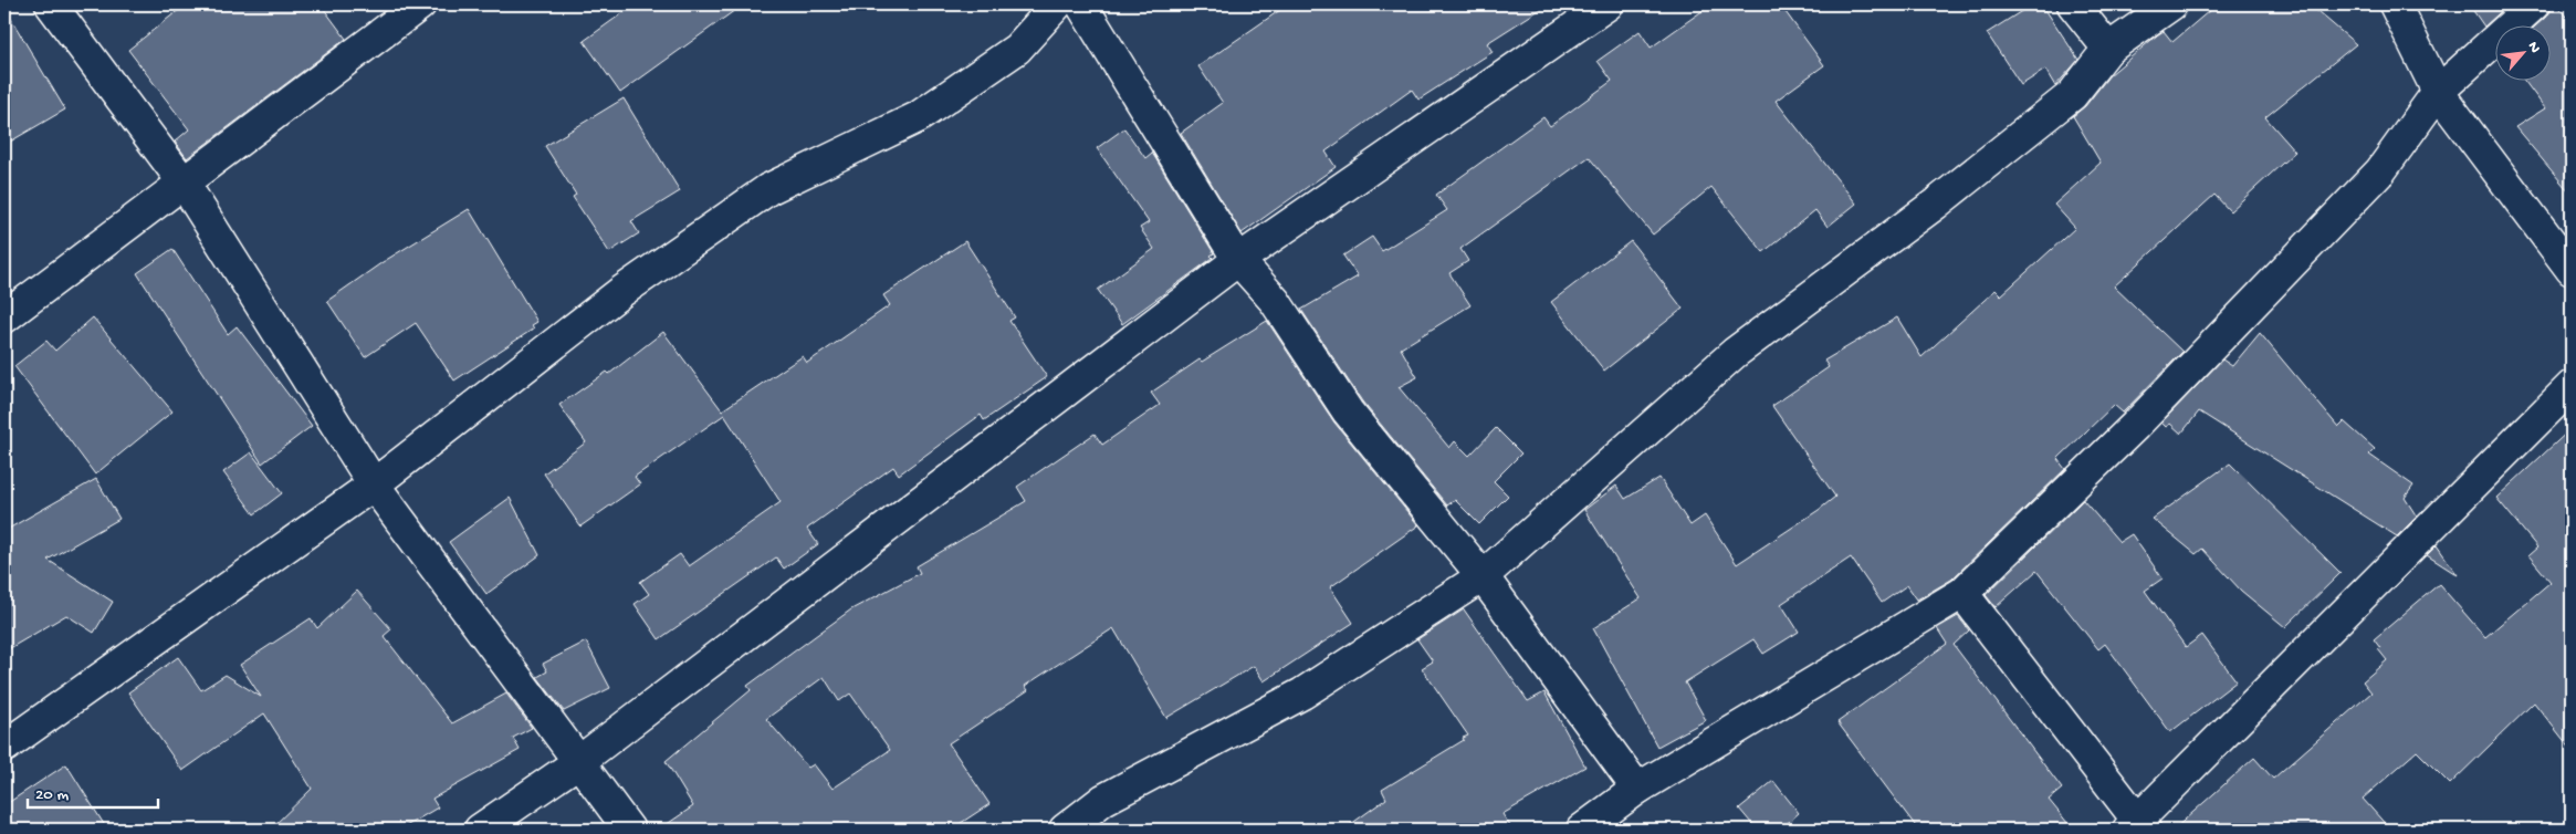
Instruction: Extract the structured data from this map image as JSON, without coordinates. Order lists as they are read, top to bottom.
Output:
{
  "scale_bar": "20 m",
  "north": "top right"
}
